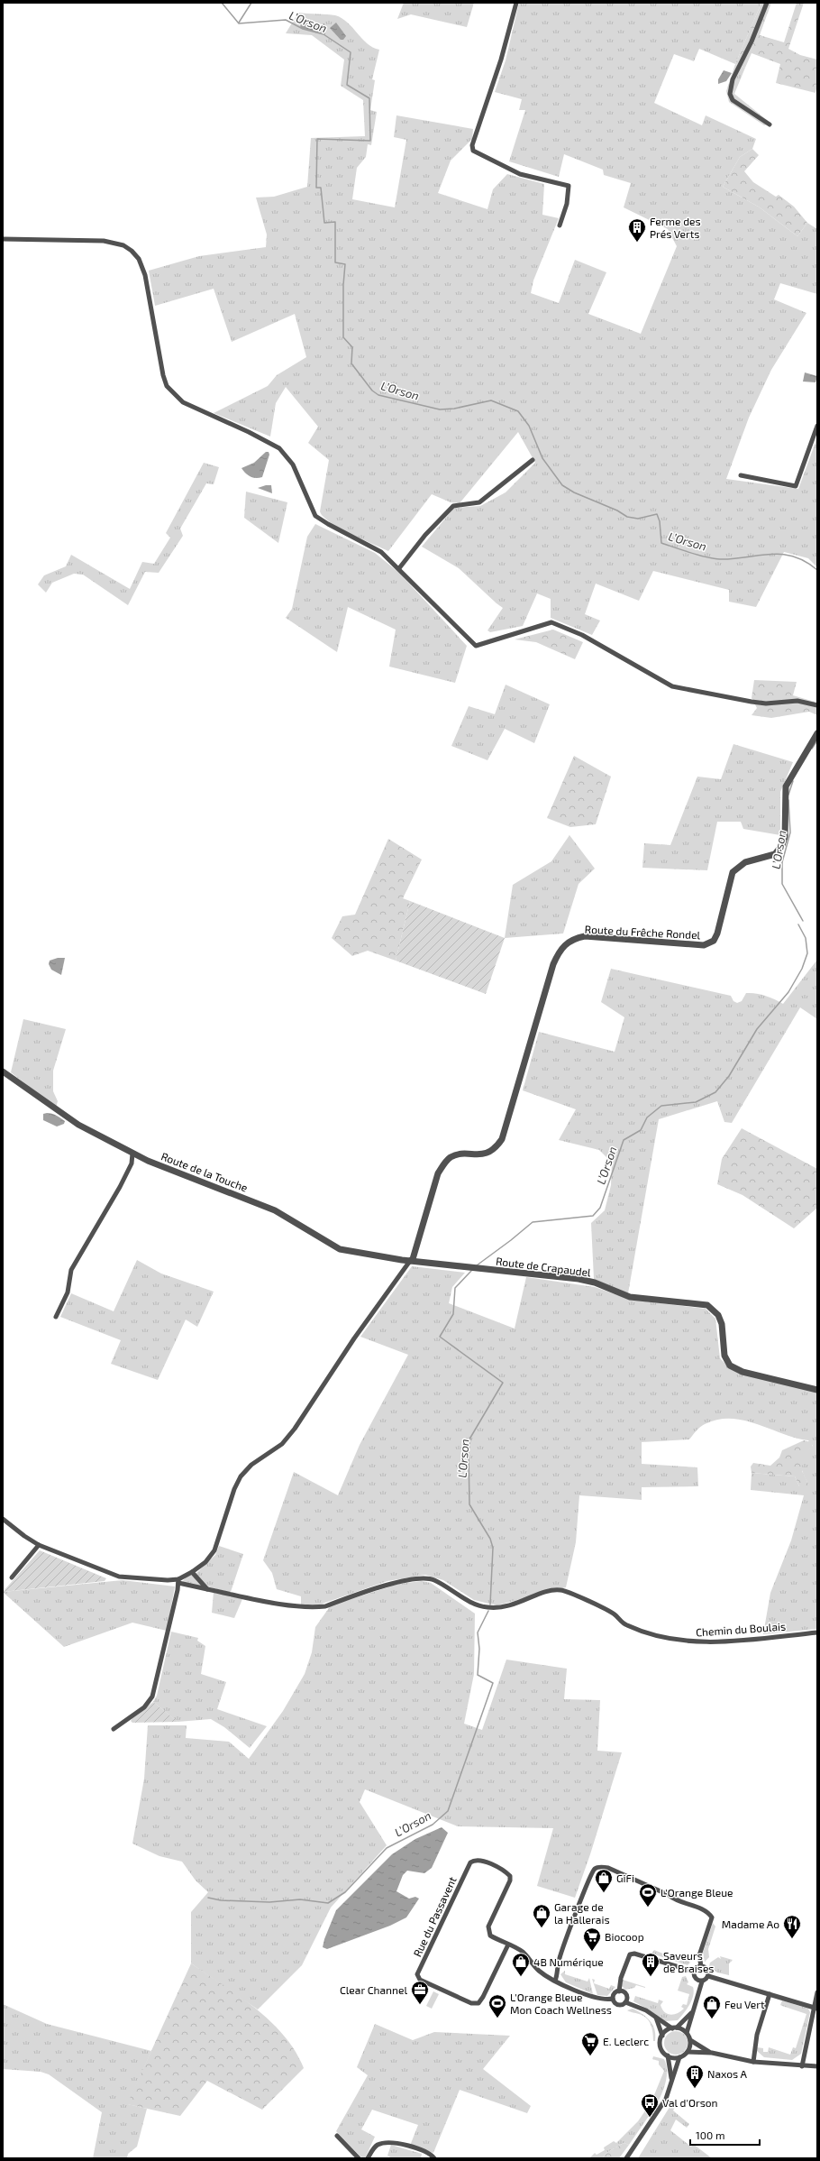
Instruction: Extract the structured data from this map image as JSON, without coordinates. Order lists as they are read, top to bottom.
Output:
{
  "streets": {
    "street": [
      "Route du Frêche Rondel",
      "Route de la Touche",
      "Route de Crapaudel",
      "Chemin du Boulais",
      "Rue du Passavent"
    ]
  },
  "crossings": [
    ["Route du Frêche Rondel", "Route de la Touche"],
    ["Route du Frêche Rondel", "Route de Crapaudel"],
    ["Route de la Touche", "Route de Crapaudel"]
  ],
  "water": ["L’Orson"],
  "places": {
    "building": ["Ferme des Prés Verts", "Saveurs de Braises", "Naxos A"],
    "shop": [
      "GiFi",
      "Garage de la Hallerais",
      "4B Numérique",
      "Feu Vert"
    ],
    "sports": ["L'Orange Bleue", "L'Orange Bleue Mon Coach Wellness"],
    "restaurant": ["Madame Ao"],
    "supermarket": ["Biocoop", "E. Leclerc"],
    "office": ["Clear Channel"],
    "bus stop": ["Val d'Orson"]
  },
  "scale_bar": "100 m"
}
